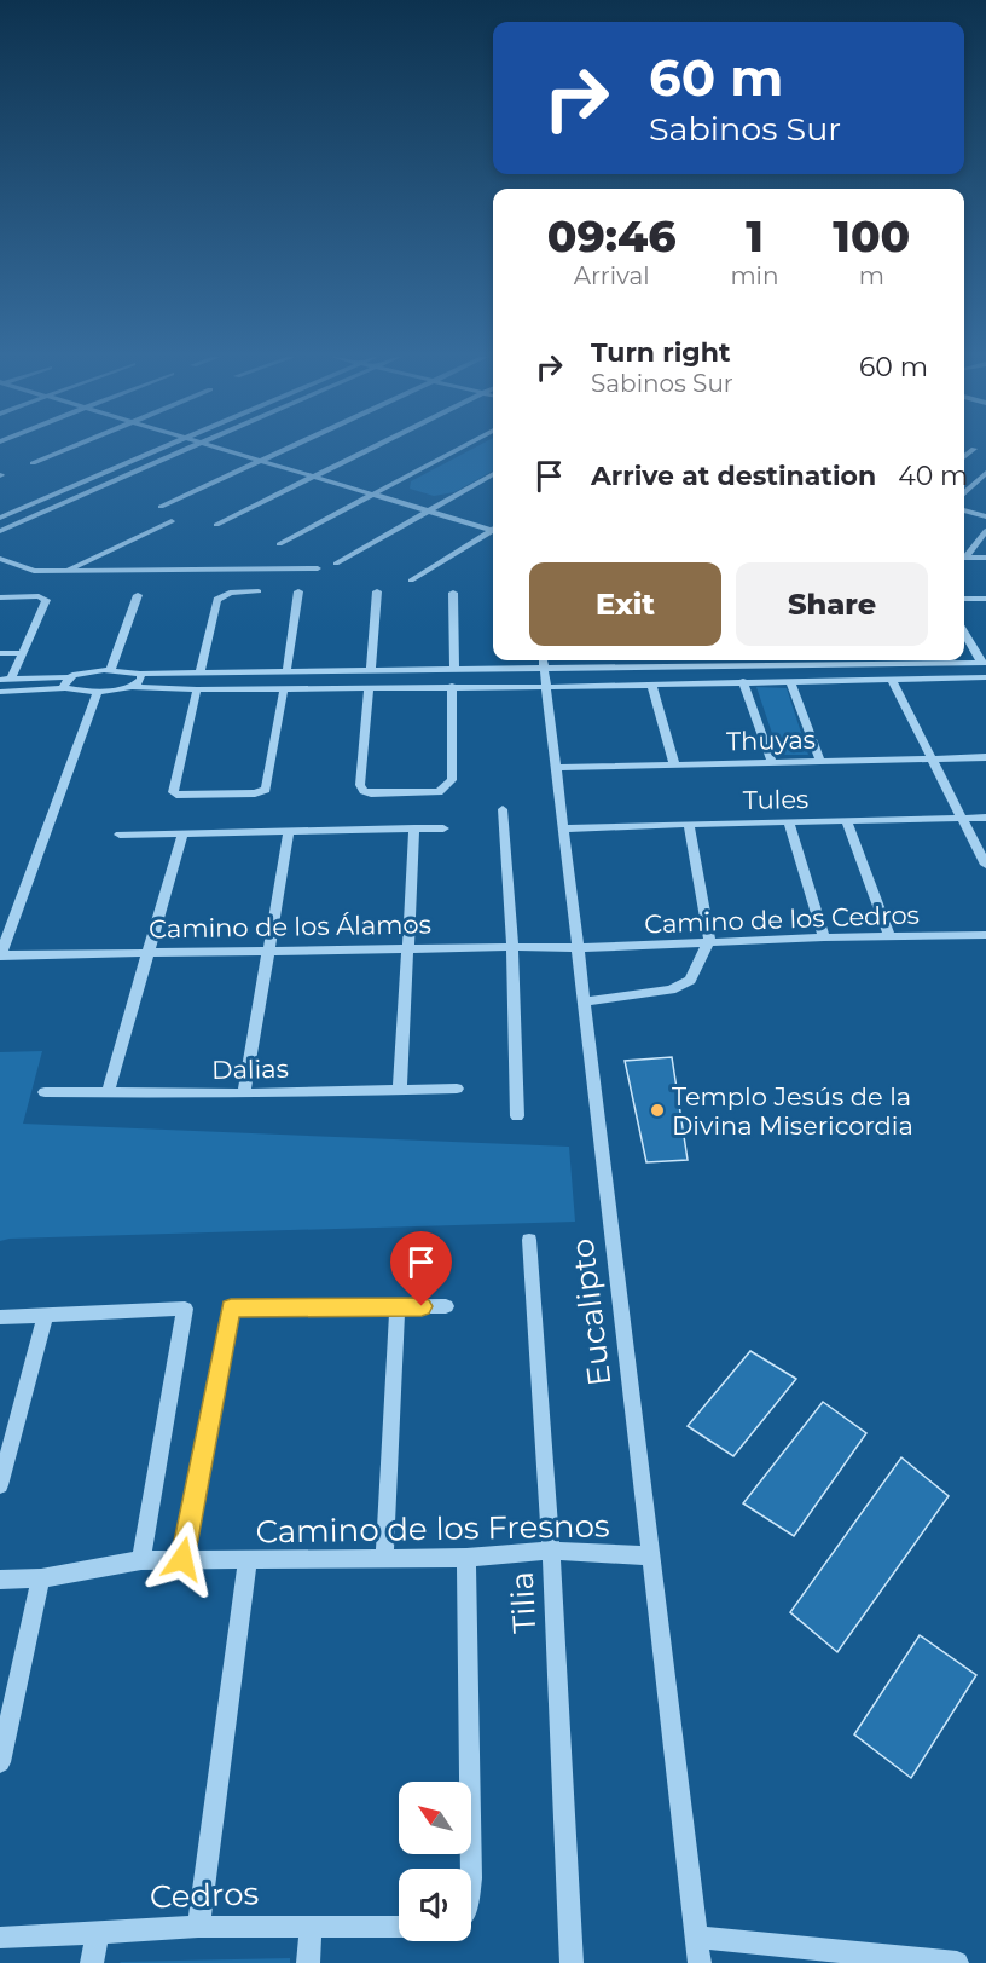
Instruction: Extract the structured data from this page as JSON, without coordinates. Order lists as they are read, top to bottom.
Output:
{
  "streets": {
    "street": [
      "Thuyas",
      "Tules",
      "Camino de los Cedros",
      "Camino de los Álamos",
      "Dalias",
      "Eucalipto",
      "Camino de los Fresnos",
      "Tilia",
      "Cedros"
    ]
  },
  "crossings": [
    ["Thuyas", "Eucalipto"],
    ["Tules", "Eucalipto"],
    ["Camino de los Cedros", "Camino de los Álamos"],
    ["Camino de los Cedros", "Eucalipto"],
    ["Camino de los Álamos", "Eucalipto"],
    ["Eucalipto", "Camino de los Fresnos"],
    ["Camino de los Fresnos", "Tilia"]
  ],
  "places": ["Templo Jesús de la Divina Misericordia"],
  "north": "top left",
  "page": {
    "turn": ["60 m", "Sabinos Sur"],
    "eta": [
      "09:46",
      "Arrival",
      "1",
      "min",
      "100",
      "m"
    ],
    "list": [
      {
        "name": "Turn right",
        "note": "Sabinos Sur",
        "value": "60 m"
      },
      {
        "name": "Arrive at destination",
        "value": "40 m"
      }
    ],
    "buttons": ["Exit", "Share"]
  }
}
